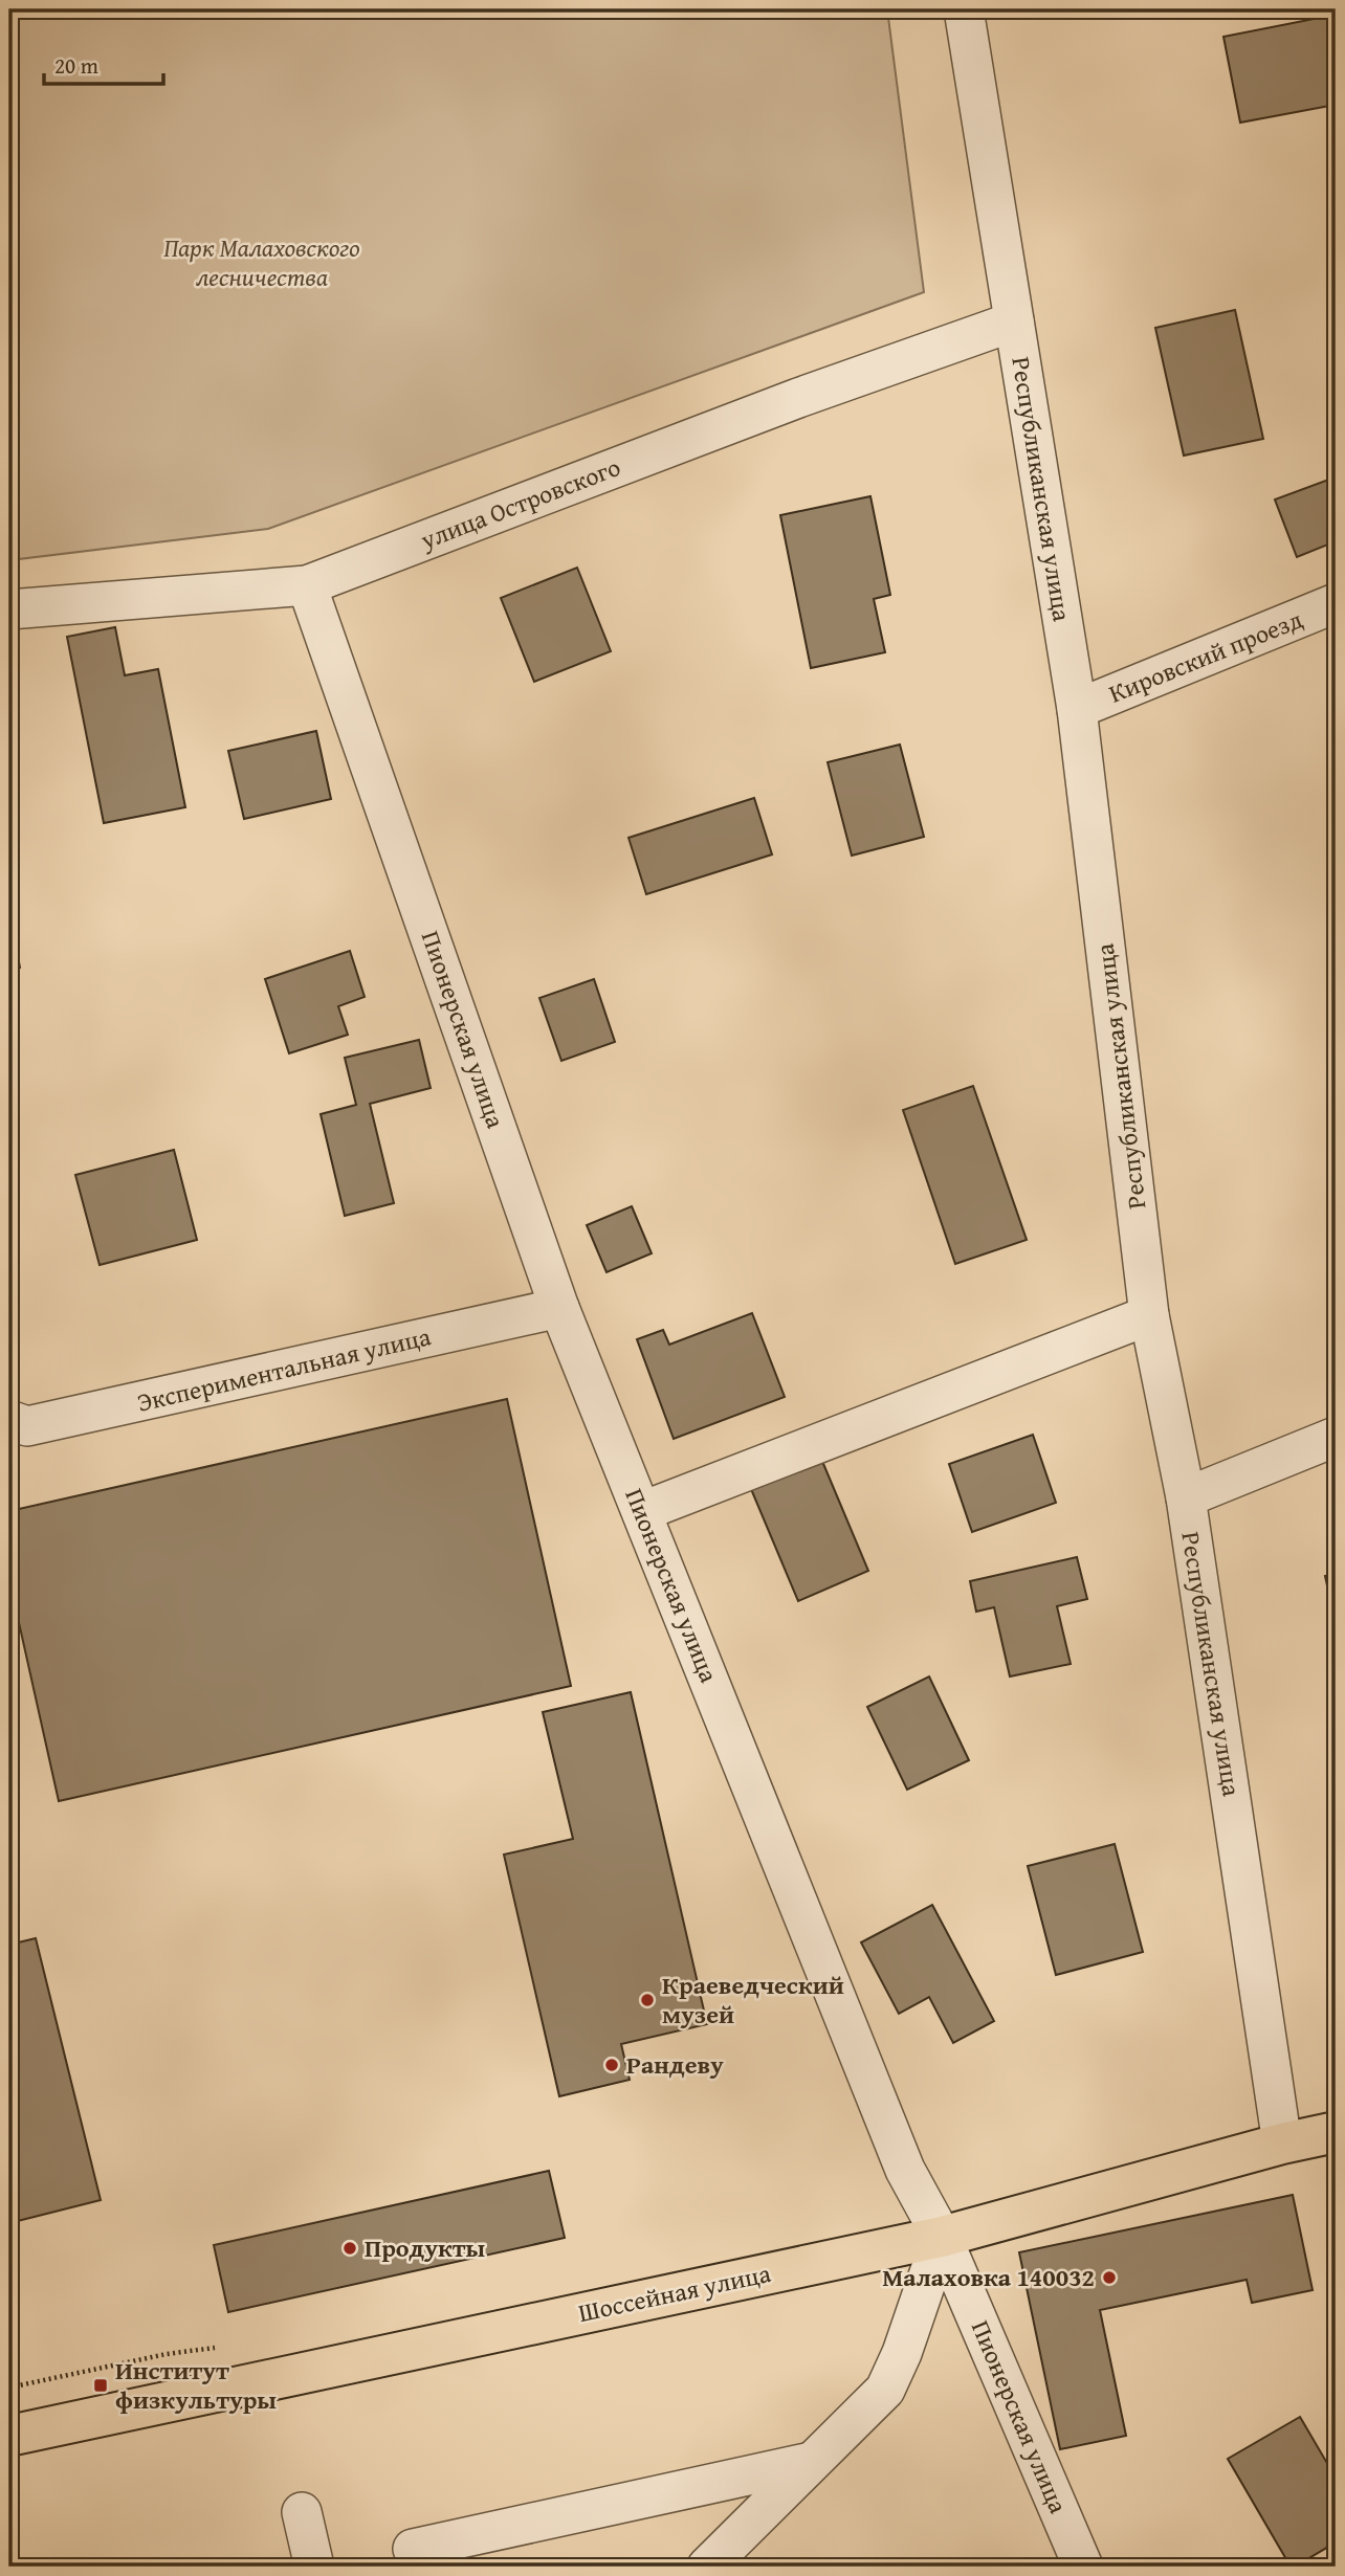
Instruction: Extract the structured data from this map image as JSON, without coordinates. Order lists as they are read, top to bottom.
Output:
{
  "streets": {
    "main road": ["Шоссейная улица"],
    "street": [
      "Республиканская улица",
      "улица Островского",
      "Кировский проезд",
      "Пионерская улица",
      "Экспериментальная улица"
    ]
  },
  "crossings": [
    ["Республиканская улица", "улица Островского"],
    ["Республиканская улица", "Кировский проезд"],
    ["Республиканская улица", "Шоссейная улица"],
    ["улица Островского", "Пионерская улица"],
    ["Пионерская улица", "Экспериментальная улица"],
    ["Пионерская улица", "Шоссейная улица"]
  ],
  "parks": ["Парк Малаховского лесничества"],
  "places": {
    "other": [
      "Краеведческий музей",
      "Рандеву",
      "Продукты",
      "Малаховка 140032"
    ],
    "transit": ["Институт физкультуры"]
  },
  "scale_bar": "20 m"
}
